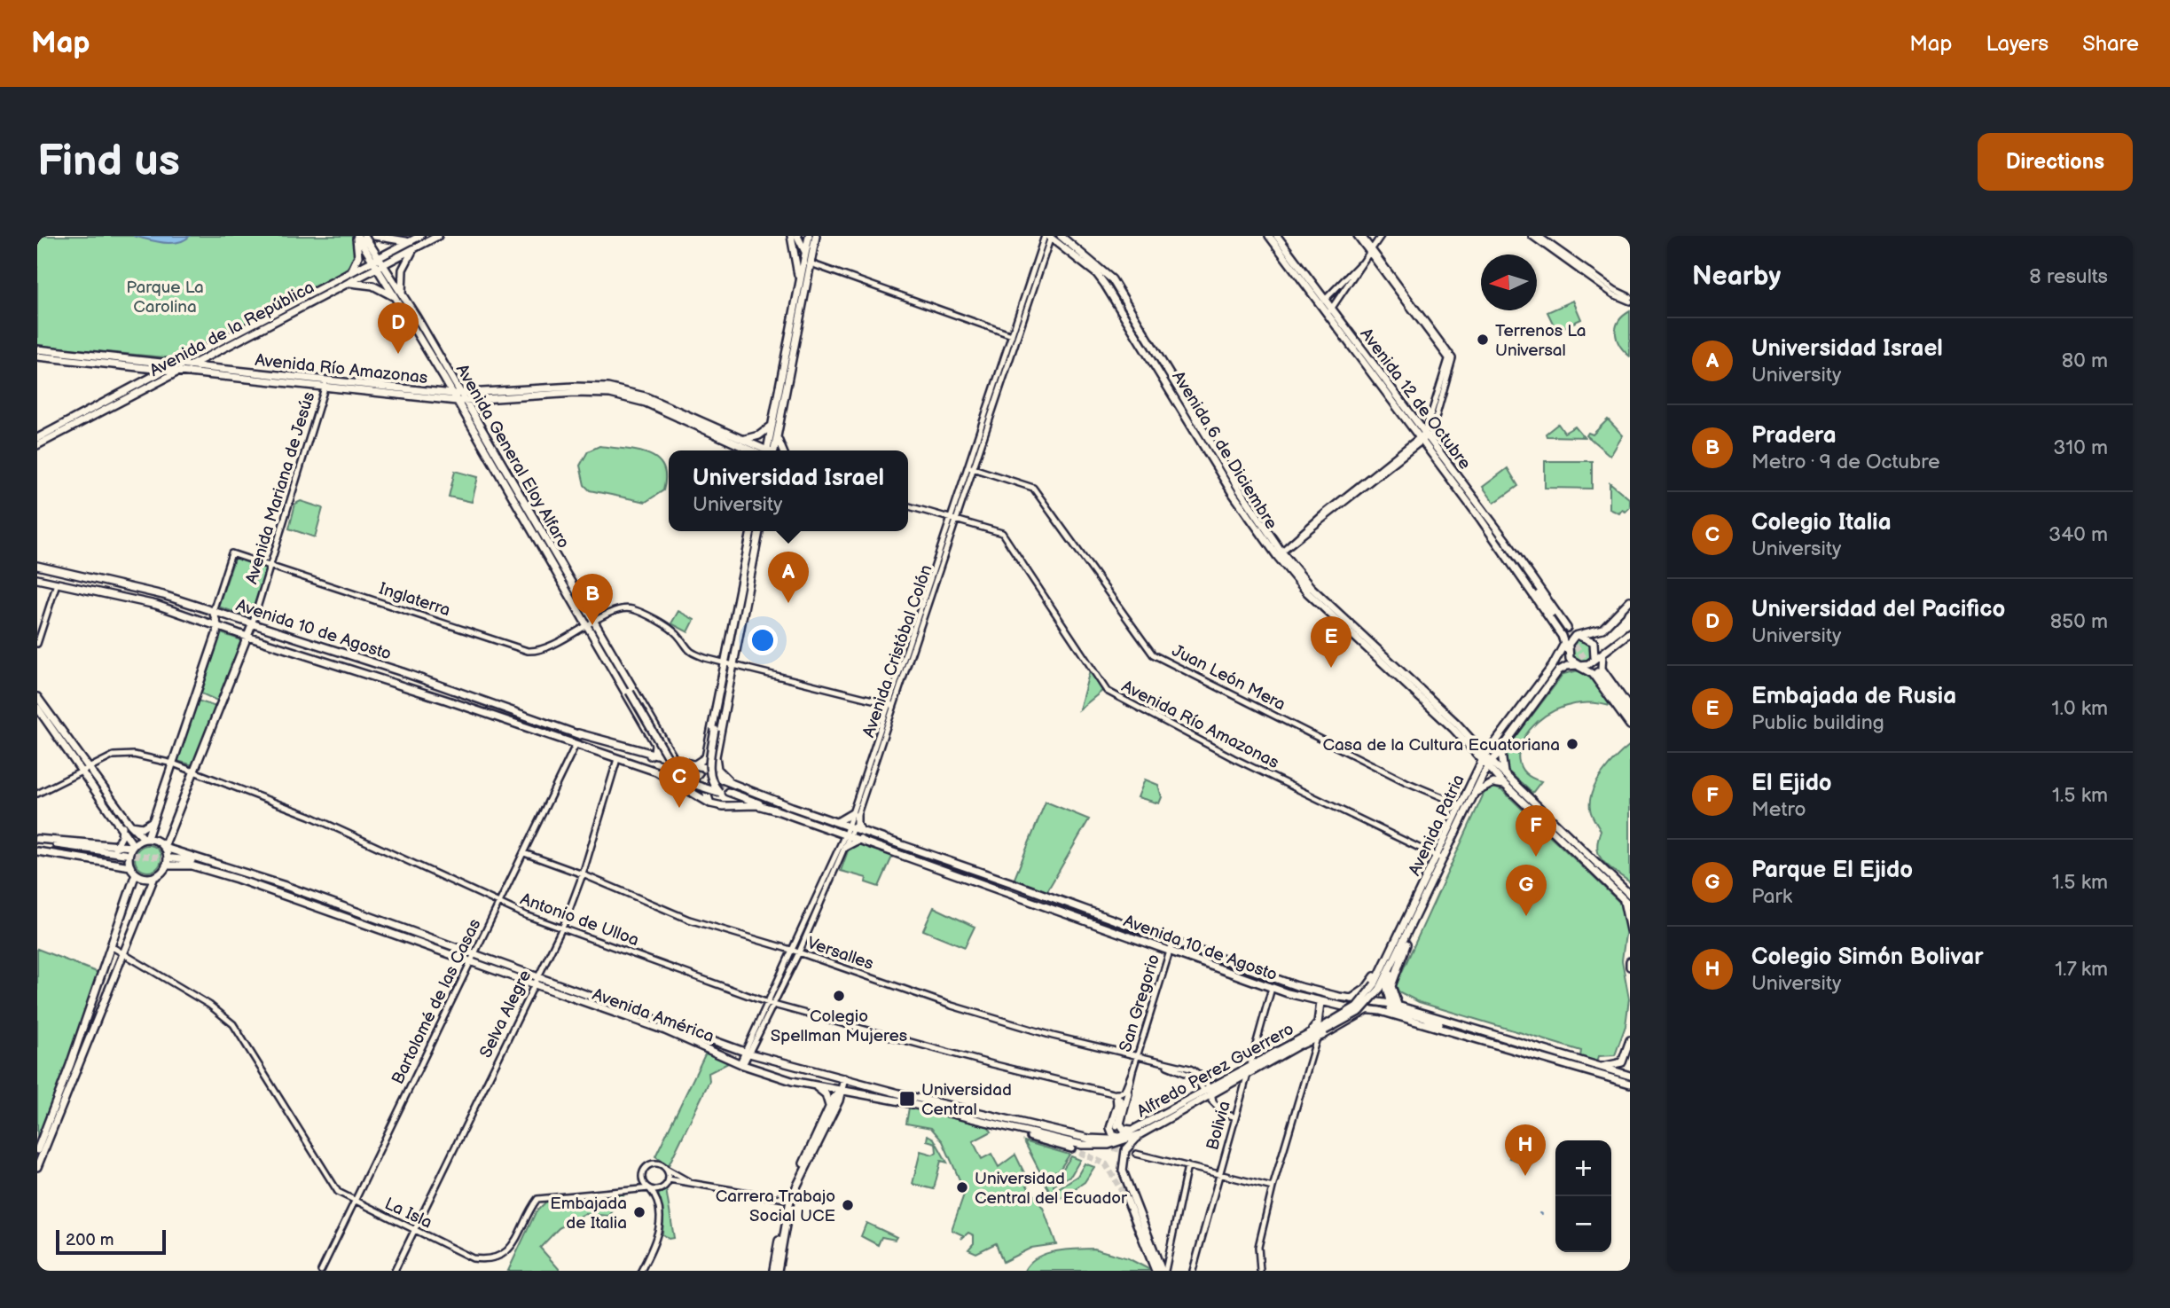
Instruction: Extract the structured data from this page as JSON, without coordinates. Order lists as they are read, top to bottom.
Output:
{
  "streets": {
    "main road": [
      "Avenida de la República",
      "Avenida Río Amazonas",
      "Avenida 12 de Octubre",
      "Avenida 6 de Diciembre",
      "Avenida General Eloy Alfaro",
      "Avenida Mariana de Jesús",
      "Avenida 10 de Agosto",
      "Avenida Patria",
      "Avenida América",
      "Alfredo Perez Guerrero"
    ],
    "street": [
      "Inglaterra",
      "Avenida Cristóbal Colón",
      "Juan León Mera",
      "Antonio de Ulloa",
      "Versalles",
      "Bartolomé de las Casas",
      "San Gregorio",
      "Selva Alegre",
      "Bolivia",
      "La Isla"
    ]
  },
  "crossings": [
    ["Avenida de la República", "Avenida Río Amazonas"],
    ["Avenida de la República", "Avenida General Eloy Alfaro"],
    ["Avenida Río Amazonas", "Avenida General Eloy Alfaro"],
    ["Avenida Río Amazonas", "Avenida Mariana de Jesús"],
    ["Avenida Río Amazonas", "Avenida Cristóbal Colón"],
    ["Avenida Río Amazonas", "Avenida Patria"],
    ["Avenida 12 de Octubre", "Avenida Patria"],
    ["Avenida 6 de Diciembre", "Avenida Cristóbal Colón"],
    ["Avenida 6 de Diciembre", "Avenida Patria"],
    ["Avenida General Eloy Alfaro", "Inglaterra"],
    ["Avenida Mariana de Jesús", "Inglaterra"],
    ["Avenida Mariana de Jesús", "Avenida 10 de Agosto"],
    ["Avenida Mariana de Jesús", "Antonio de Ulloa"],
    ["Avenida Mariana de Jesús", "Avenida América"],
    ["Inglaterra", "Avenida 10 de Agosto"],
    ["Inglaterra", "Avenida Cristóbal Colón"],
    ["Avenida 10 de Agosto", "Avenida Cristóbal Colón"],
    ["Avenida 10 de Agosto", "Bartolomé de las Casas"],
    ["Avenida 10 de Agosto", "San Gregorio"],
    ["Avenida 10 de Agosto", "Selva Alegre"],
    ["Avenida 10 de Agosto", "Bolivia"],
    ["Avenida Cristóbal Colón", "Juan León Mera"],
    ["Avenida Cristóbal Colón", "Antonio de Ulloa"],
    ["Avenida Cristóbal Colón", "Versalles"],
    ["Avenida Cristóbal Colón", "Avenida América"],
    ["Juan León Mera", "Avenida Patria"],
    ["Avenida Patria", "Alfredo Perez Guerrero"],
    ["Antonio de Ulloa", "Bartolomé de las Casas"],
    ["Antonio de Ulloa", "San Gregorio"],
    ["Antonio de Ulloa", "Selva Alegre"],
    ["Versalles", "Bartolomé de las Casas"],
    ["Versalles", "San Gregorio"],
    ["Versalles", "Selva Alegre"],
    ["Versalles", "Alfredo Perez Guerrero"],
    ["Versalles", "Bolivia"],
    ["Bartolomé de las Casas", "Avenida América"],
    ["Bartolomé de las Casas", "La Isla"],
    ["Selva Alegre", "Avenida América"],
    ["Selva Alegre", "La Isla"],
    ["Avenida América", "Alfredo Perez Guerrero"],
    ["Alfredo Perez Guerrero", "Bolivia"]
  ],
  "parks": ["Parque La Carolina"],
  "places": {
    "other": [
      "Terrenos La Universal",
      "Casa de la Cultura Ecuatoriana",
      "Colegio Spellman Mujeres",
      "Universidad Central del Ecuador",
      "Carrera Trabajo Social UCE",
      "Embajada de Italia"
    ],
    "transit": ["Universidad Central"]
  },
  "scale_bar": "200 m",
  "north": "left",
  "page": {
    "header": "Map",
    "nav": ["Map", "Layers", "Share"],
    "buttons": "Directions",
    "title": "Find us",
    "heading": ["Nearby", "8 results"],
    "pins": [
      "D",
      "A",
      "B",
      "E",
      "C",
      "F",
      "G",
      "H"
    ],
    "list": [
      {
        "mark": "A",
        "name": "Universidad Israel",
        "note": "University",
        "value": "80 m"
      },
      {
        "mark": "B",
        "name": "Pradera",
        "note": "Metro · 9 de Octubre",
        "value": "310 m"
      },
      {
        "mark": "C",
        "name": "Colegio Italia",
        "note": "University",
        "value": "340 m"
      },
      {
        "mark": "D",
        "name": "Universidad del Pacifico",
        "note": "University",
        "value": "850 m"
      },
      {
        "mark": "E",
        "name": "Embajada de Rusia",
        "note": "Public building",
        "value": "1.0 km"
      },
      {
        "mark": "F",
        "name": "El Ejido",
        "note": "Metro",
        "value": "1.5 km"
      },
      {
        "mark": "G",
        "name": "Parque El Ejido",
        "note": "Park",
        "value": "1.5 km"
      },
      {
        "mark": "H",
        "name": "Colegio Simón Bolivar",
        "note": "University",
        "value": "1.7 km"
      }
    ],
    "popup": ["Universidad Israel", "University"],
    "map_buttons": ["+", "−"],
    "scale": "200 m"
  }
}
